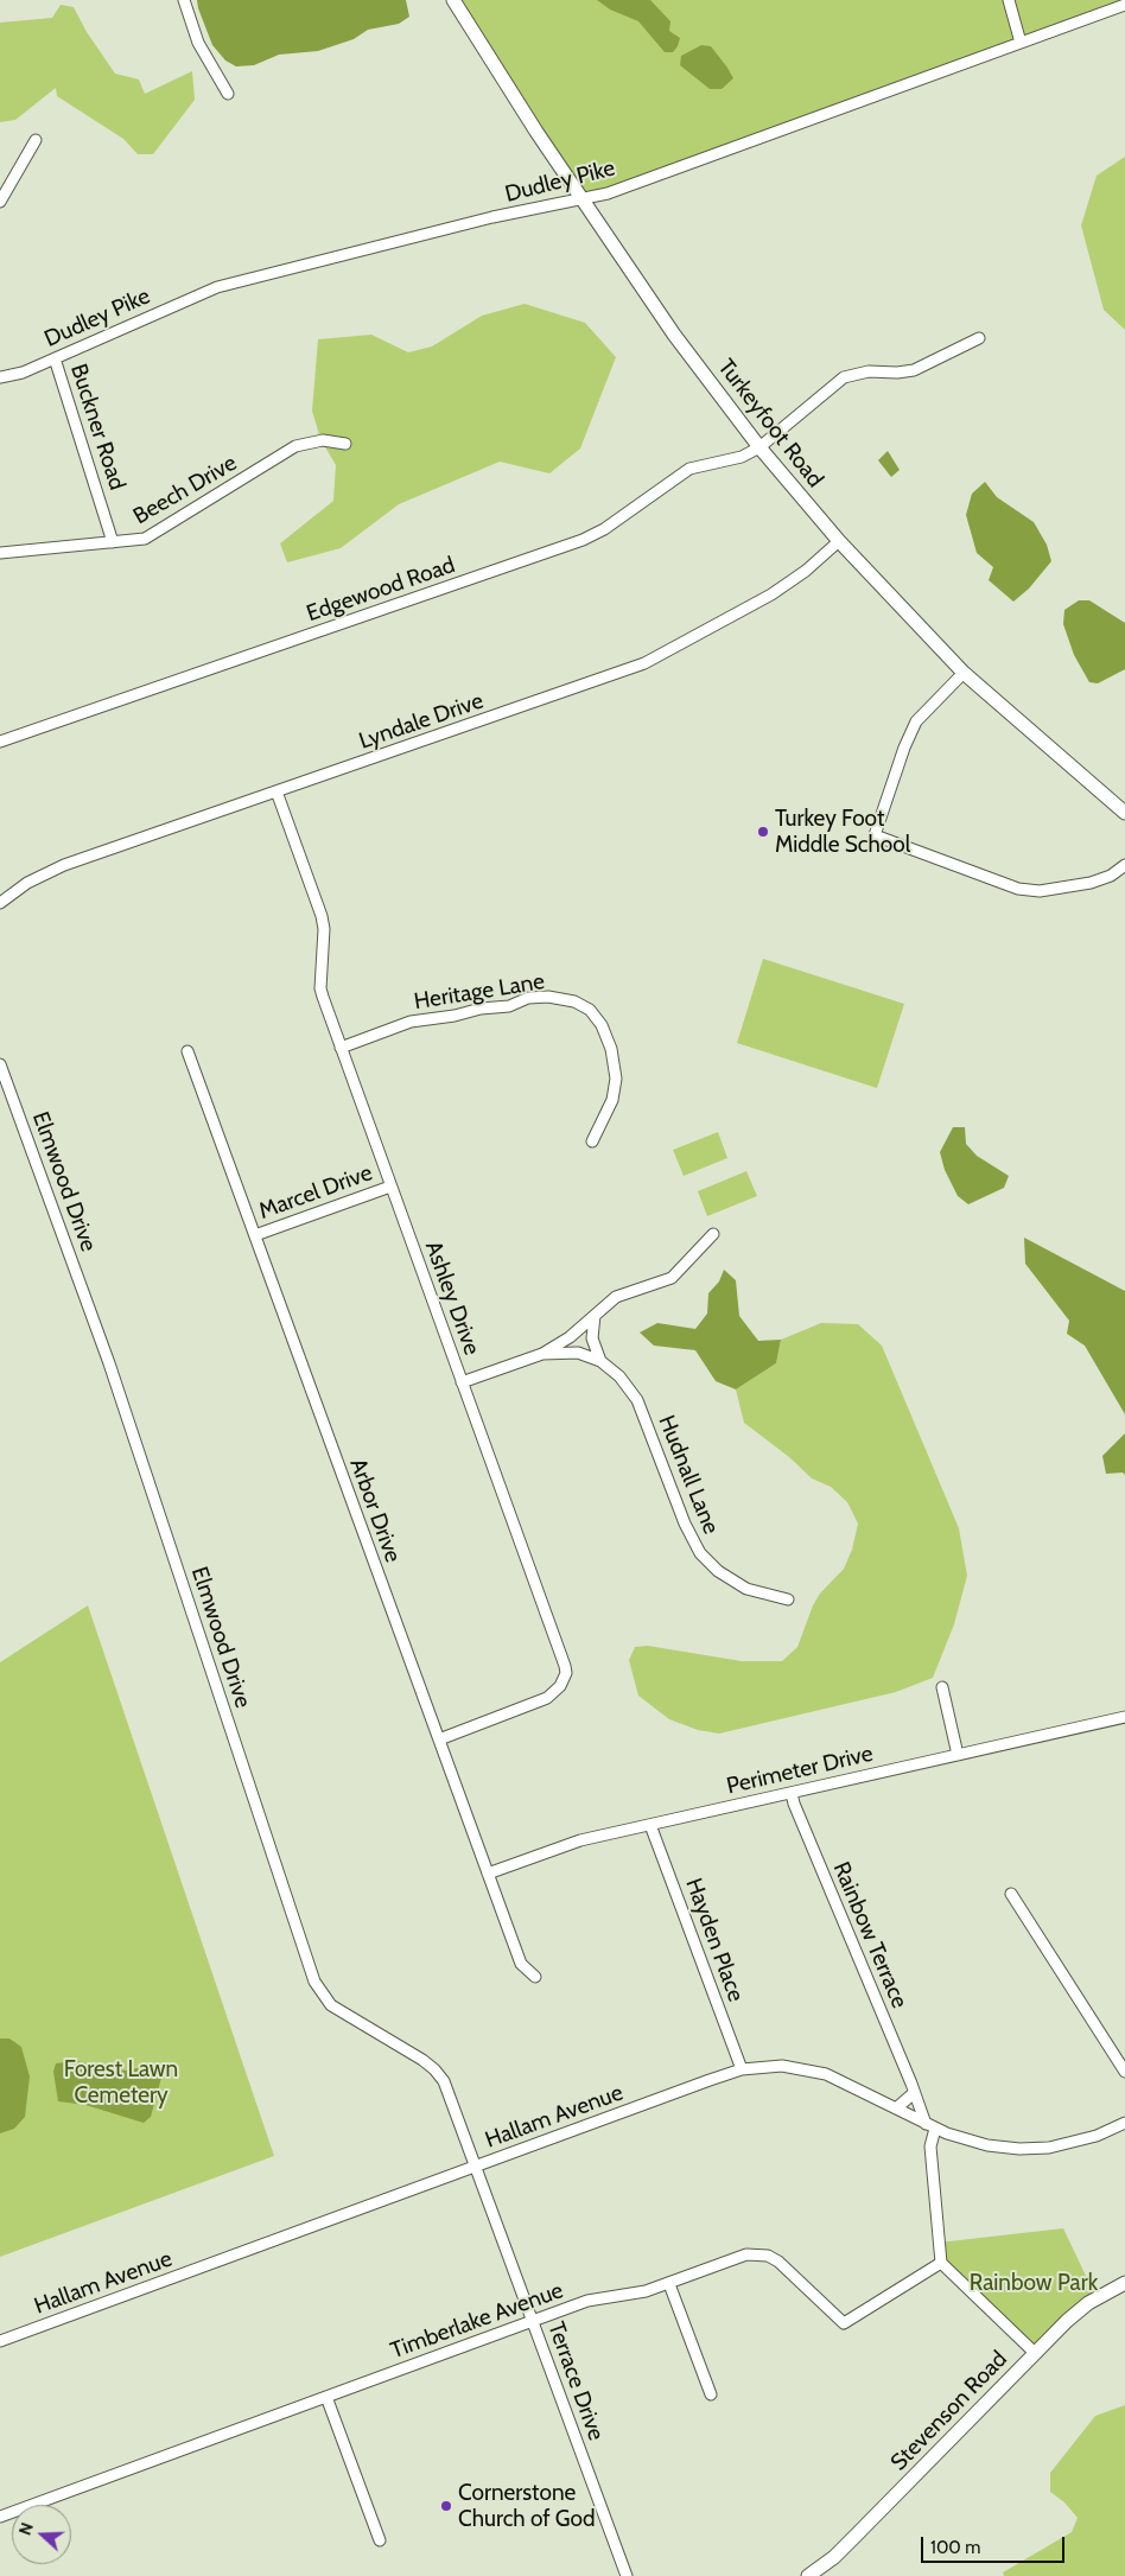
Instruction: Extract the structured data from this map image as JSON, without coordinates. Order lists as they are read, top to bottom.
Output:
{
  "streets": {
    "main road": ["Turkeyfoot Road", "Stevenson Road"],
    "street": [
      "Dudley Pike",
      "Buckner Road",
      "Beech Drive",
      "Edgewood Road",
      "Lyndale Drive",
      "Heritage Lane",
      "Elmwood Drive",
      "Marcel Drive",
      "Ashley Drive",
      "Hudnall Lane",
      "Arbor Drive",
      "Perimeter Drive",
      "Rainbow Terrace",
      "Hayden Place",
      "Hallam Avenue",
      "Timberlake Avenue",
      "Terrace Drive"
    ]
  },
  "crossings": [
    ["Dudley Pike", "Turkeyfoot Road"],
    ["Dudley Pike", "Buckner Road"],
    ["Turkeyfoot Road", "Edgewood Road"],
    ["Turkeyfoot Road", "Lyndale Drive"],
    ["Buckner Road", "Beech Drive"],
    ["Lyndale Drive", "Ashley Drive"],
    ["Heritage Lane", "Ashley Drive"],
    ["Elmwood Drive", "Hallam Avenue"],
    ["Elmwood Drive", "Terrace Drive"],
    ["Marcel Drive", "Ashley Drive"],
    ["Marcel Drive", "Arbor Drive"],
    ["Ashley Drive", "Hudnall Lane"],
    ["Ashley Drive", "Arbor Drive"],
    ["Arbor Drive", "Perimeter Drive"],
    ["Perimeter Drive", "Rainbow Terrace"],
    ["Perimeter Drive", "Hayden Place"],
    ["Rainbow Terrace", "Hallam Avenue"],
    ["Rainbow Terrace", "Timberlake Avenue"],
    ["Hayden Place", "Hallam Avenue"],
    ["Hallam Avenue", "Terrace Drive"],
    ["Timberlake Avenue", "Terrace Drive"]
  ],
  "parks": ["Forest Lawn Cemetery", "Rainbow Park"],
  "places": ["Turkey Foot Middle School", "Cornerstone Church of God"],
  "scale_bar": "100 m",
  "north": "left"
}
